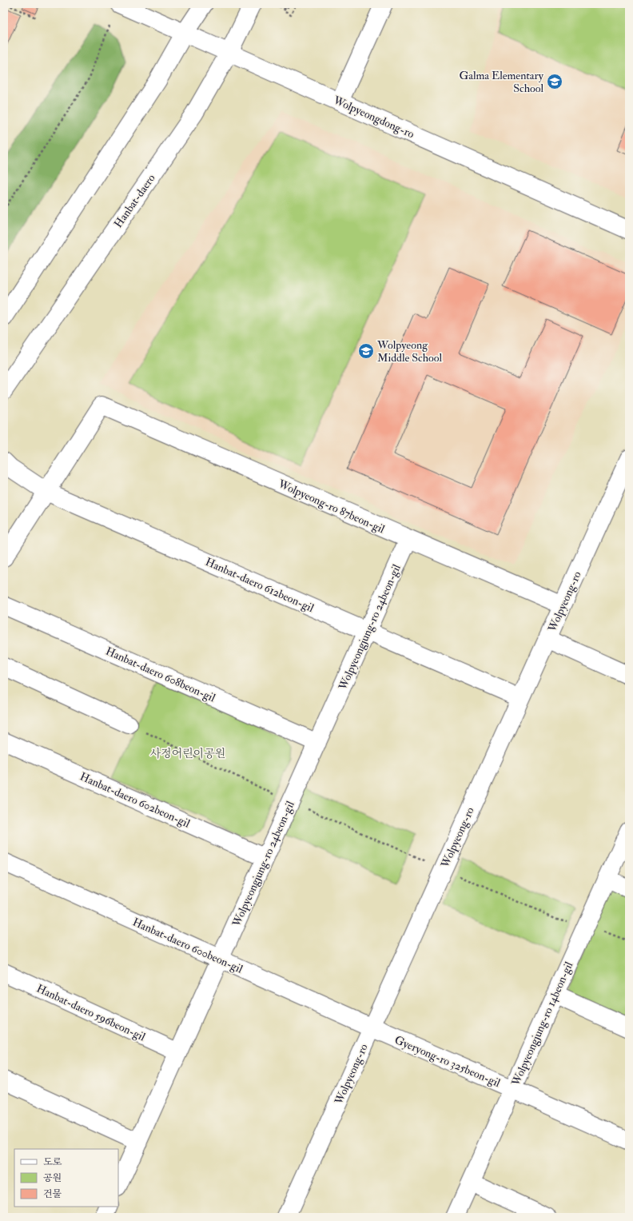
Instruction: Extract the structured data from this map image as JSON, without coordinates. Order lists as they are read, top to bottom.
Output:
{
  "streets": {
    "street": [
      "Wolpyeongdong-ro",
      "Hanbat-daero",
      "Wolpyeong-ro 87beon-gil",
      "Hanbat-daero 612beon-gil",
      "Wolpyeong-ro",
      "Wolpyeongjung-ro 24beon-gil",
      "Hanbat-daero 608beon-gil",
      "Hanbat-daero 602beon-gil",
      "Hanbat-daero 600beon-gil",
      "Hanbat-daero 596beon-gil",
      "Wolpyeongjung-ro 14beon-gil",
      "Gyeryong-ro 325beon-gil"
    ]
  },
  "crossings": [
    ["Wolpyeongdong-ro", "Hanbat-daero"],
    ["Wolpyeong-ro 87beon-gil", "Hanbat-daero 612beon-gil"],
    ["Wolpyeong-ro 87beon-gil", "Wolpyeong-ro"],
    ["Wolpyeong-ro 87beon-gil", "Wolpyeongjung-ro 24beon-gil"],
    ["Hanbat-daero 612beon-gil", "Wolpyeong-ro"],
    ["Hanbat-daero 612beon-gil", "Wolpyeongjung-ro 24beon-gil"],
    ["Wolpyeong-ro", "Hanbat-daero 600beon-gil"],
    ["Wolpyeong-ro", "Gyeryong-ro 325beon-gil"],
    ["Wolpyeongjung-ro 24beon-gil", "Hanbat-daero 608beon-gil"],
    ["Wolpyeongjung-ro 24beon-gil", "Hanbat-daero 602beon-gil"],
    ["Wolpyeongjung-ro 24beon-gil", "Hanbat-daero 600beon-gil"],
    ["Wolpyeongjung-ro 24beon-gil", "Hanbat-daero 596beon-gil"],
    ["Hanbat-daero 600beon-gil", "Gyeryong-ro 325beon-gil"],
    ["Wolpyeongjung-ro 14beon-gil", "Gyeryong-ro 325beon-gil"]
  ],
  "parks": ["사정어린이공원"],
  "places": {
    "school or university": ["Galma Elementary School", "Wolpyeong Middle School"]
  },
  "legend": ["도로", "공원", "건물"]
}
